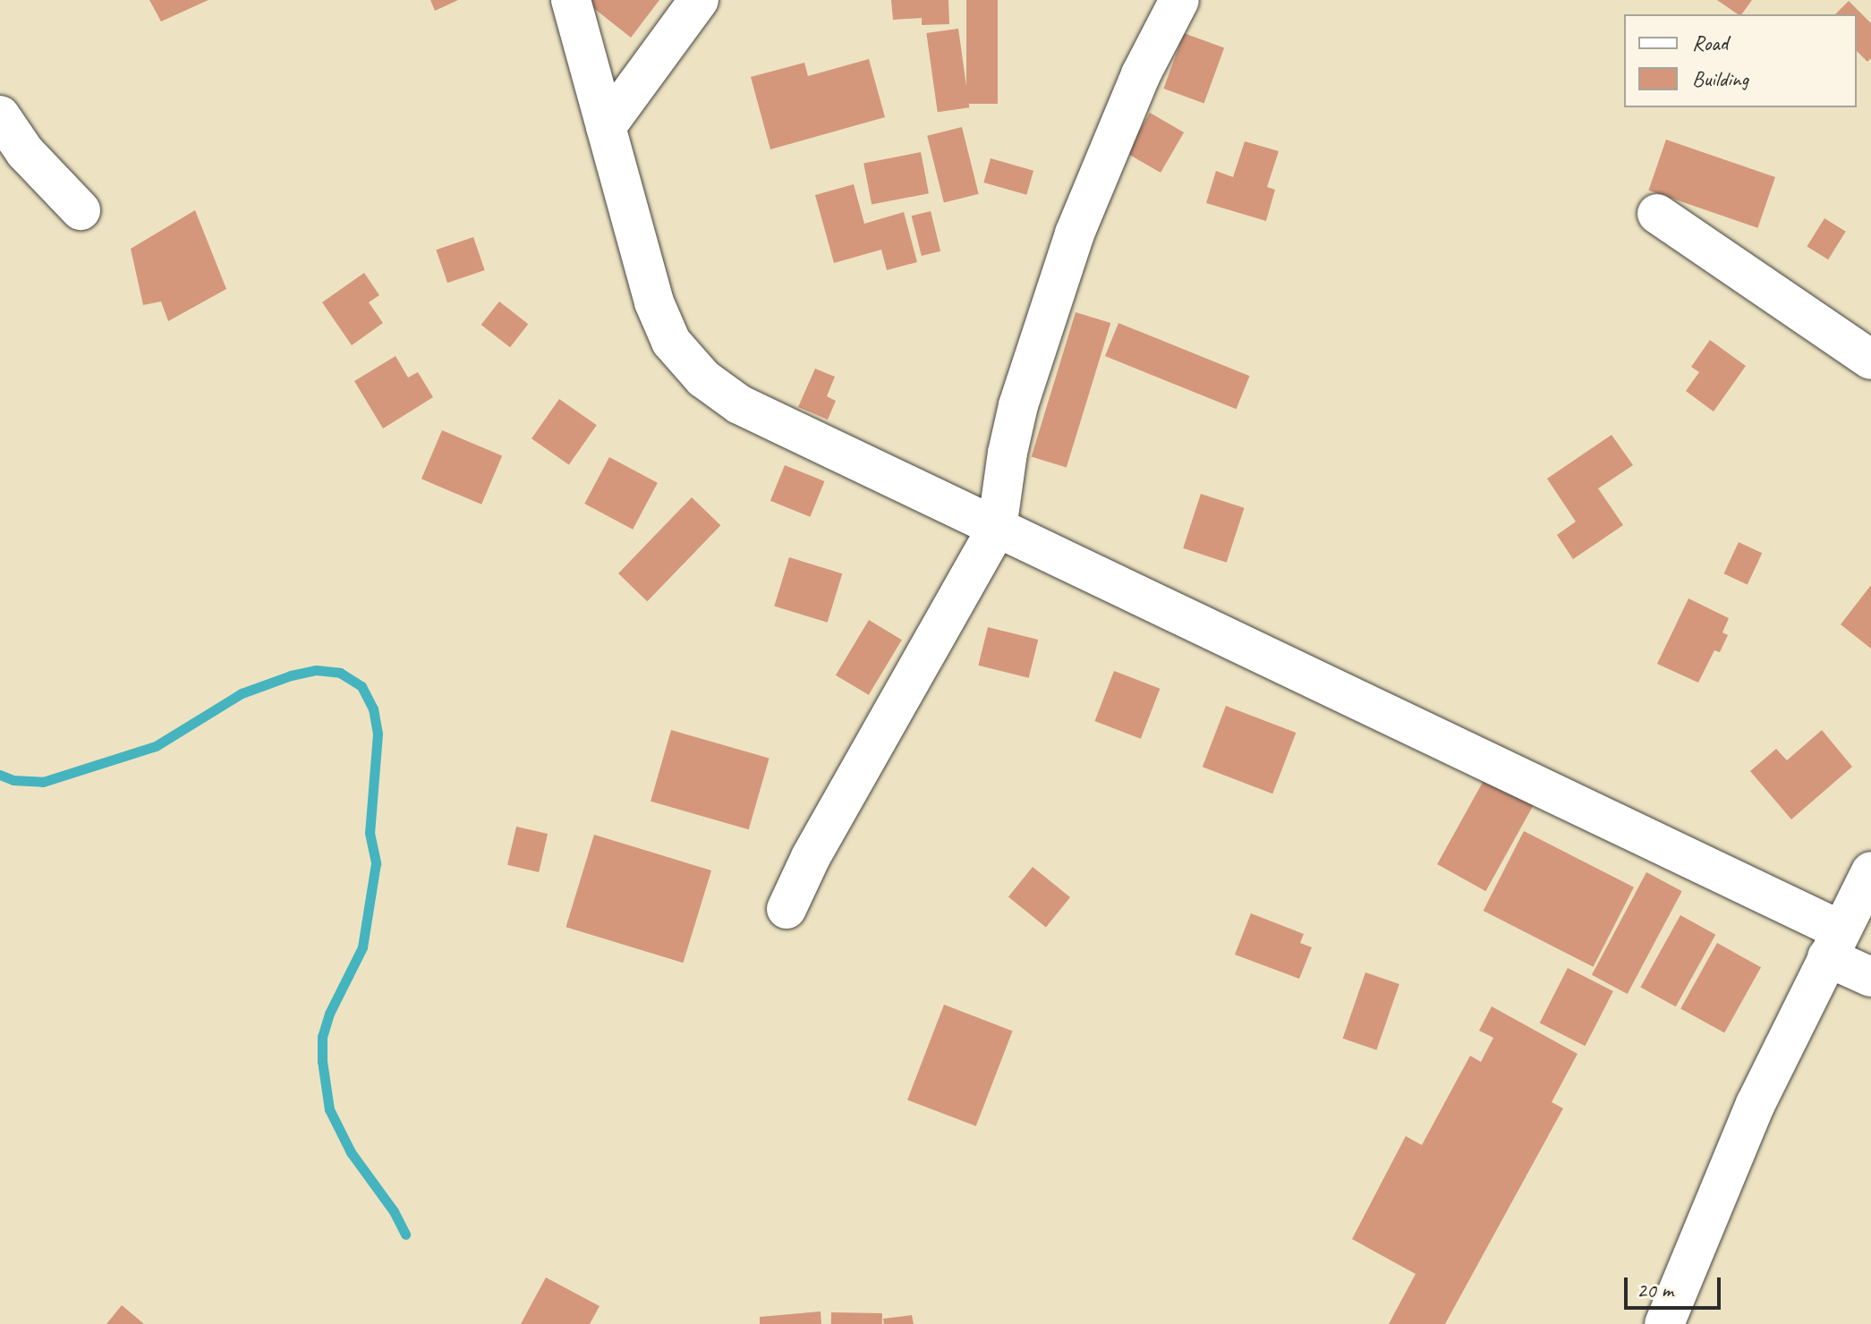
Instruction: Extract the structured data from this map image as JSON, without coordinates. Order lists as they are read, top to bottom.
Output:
{
  "legend": ["Road", "Building"],
  "scale_bar": "20 m"
}
